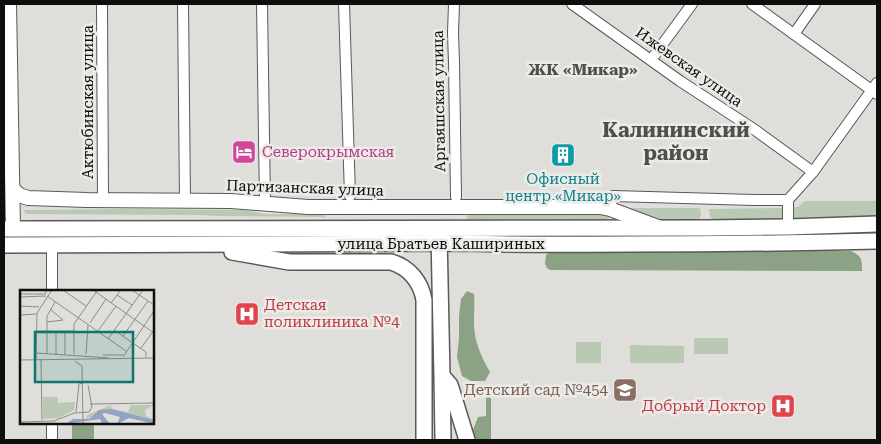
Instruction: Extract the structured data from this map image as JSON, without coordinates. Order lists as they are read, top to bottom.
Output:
{
  "streets": {
    "main road": ["Партизанская улица", "улица Братьев Кашириных"],
    "street": ["Ижевская улица", "Аргаяшская улица", "Актюбинская улица"]
  },
  "crossings": [
    ["Актюбинская улица", "Партизанская улица"]
  ],
  "districts": ["ЖК «Микар»", "Калининский район"],
  "places": {
    "hotel": ["Северокрымская"],
    "building": ["Офисный центр «Микар»"],
    "hospital": ["Детская поликлиника №4", "Добрый Доктор"],
    "school or university": ["Детский сад №454"]
  }
}
